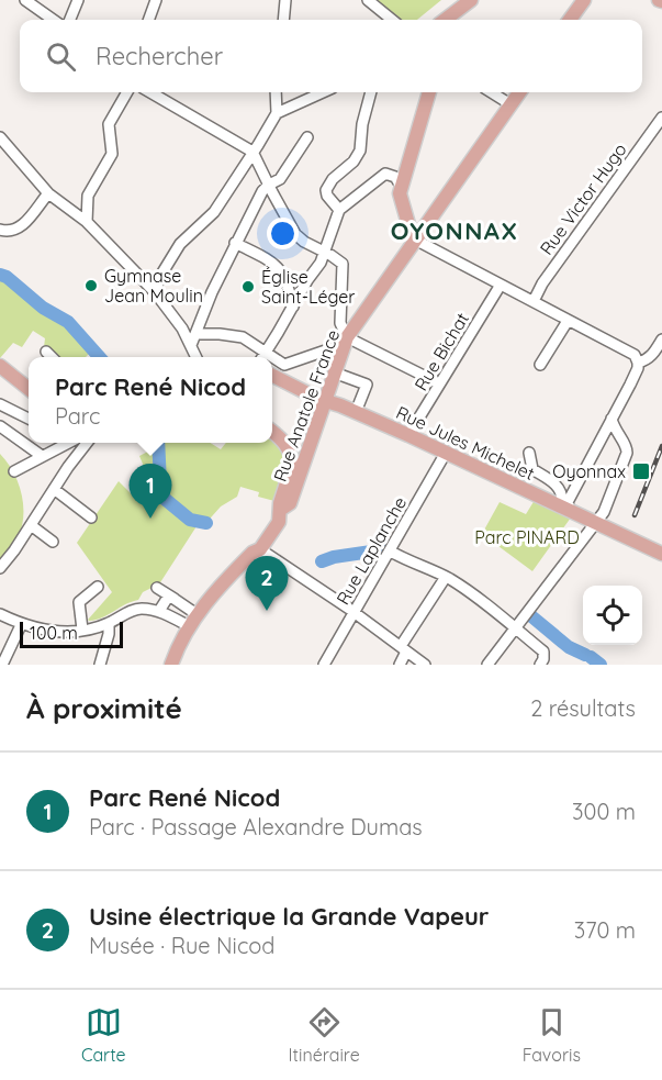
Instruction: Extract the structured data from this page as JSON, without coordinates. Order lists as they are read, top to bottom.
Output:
{
  "streets": {
    "main road": ["Rue Anatole France", "Rue Jules Michelet"],
    "street": ["Rue Victor Hugo", "Rue Bichat", "Rue Laplanche"]
  },
  "crossings": [
    ["Rue Bichat", "Rue Jules Michelet"],
    ["Rue Anatole France", "Rue Jules Michelet"],
    ["Rue Jules Michelet", "Rue Laplanche"]
  ],
  "districts": ["OYONNAX"],
  "parks": ["Parc PINARD"],
  "places": {
    "other": ["Gymnase Jean Moulin", "Église Saint-Léger"],
    "transit": ["Oyonnax"]
  },
  "scale_bar": "100 m",
  "page": {
    "search": "Rechercher",
    "popup": ["Parc René Nicod", "Parc"],
    "pins": ["1", "2"],
    "scale": "100 m",
    "heading": ["À proximité", "2 résultats"],
    "list": [
      {
        "mark": "1",
        "name": "Parc René Nicod",
        "note": "Parc · Passage Alexandre Dumas",
        "value": "300 m"
      },
      {
        "mark": "2",
        "name": "Usine électrique la Grande Vapeur",
        "note": "Musée · Rue Nicod",
        "value": "370 m"
      }
    ],
    "nav": ["Carte", "Itinéraire", "Favoris"]
  }
}
